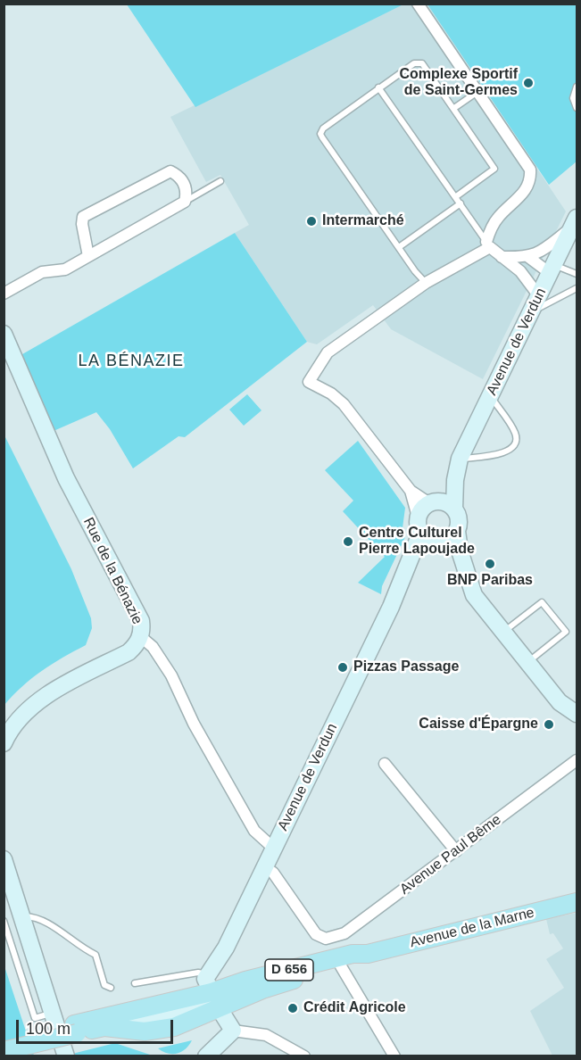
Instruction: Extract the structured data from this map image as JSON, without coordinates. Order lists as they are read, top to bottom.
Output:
{
  "streets": {
    "main road": [
      "Avenue de Verdun",
      "Rue de la Bénazie",
      "Avenue de la Marne",
      "D 656"
    ],
    "street": ["Avenue Paul Bême"]
  },
  "crossings": [
    ["Avenue de Verdun", "Rue de la Bénazie"],
    ["Avenue de Verdun", "Avenue Paul Bême"],
    ["Avenue de Verdun", "Avenue de la Marne"],
    ["Avenue de la Marne", "D 656"]
  ],
  "districts": ["LA BÉNAZIE"],
  "places": [
    "Complexe Sportif de Saint-Germes",
    "Intermarché",
    "Centre Culturel Pierre Lapoujade",
    "BNP Paribas",
    "Pizzas Passage",
    "Caisse d'Épargne",
    "Crédit Agricole"
  ],
  "scale_bar": "100 m"
}
